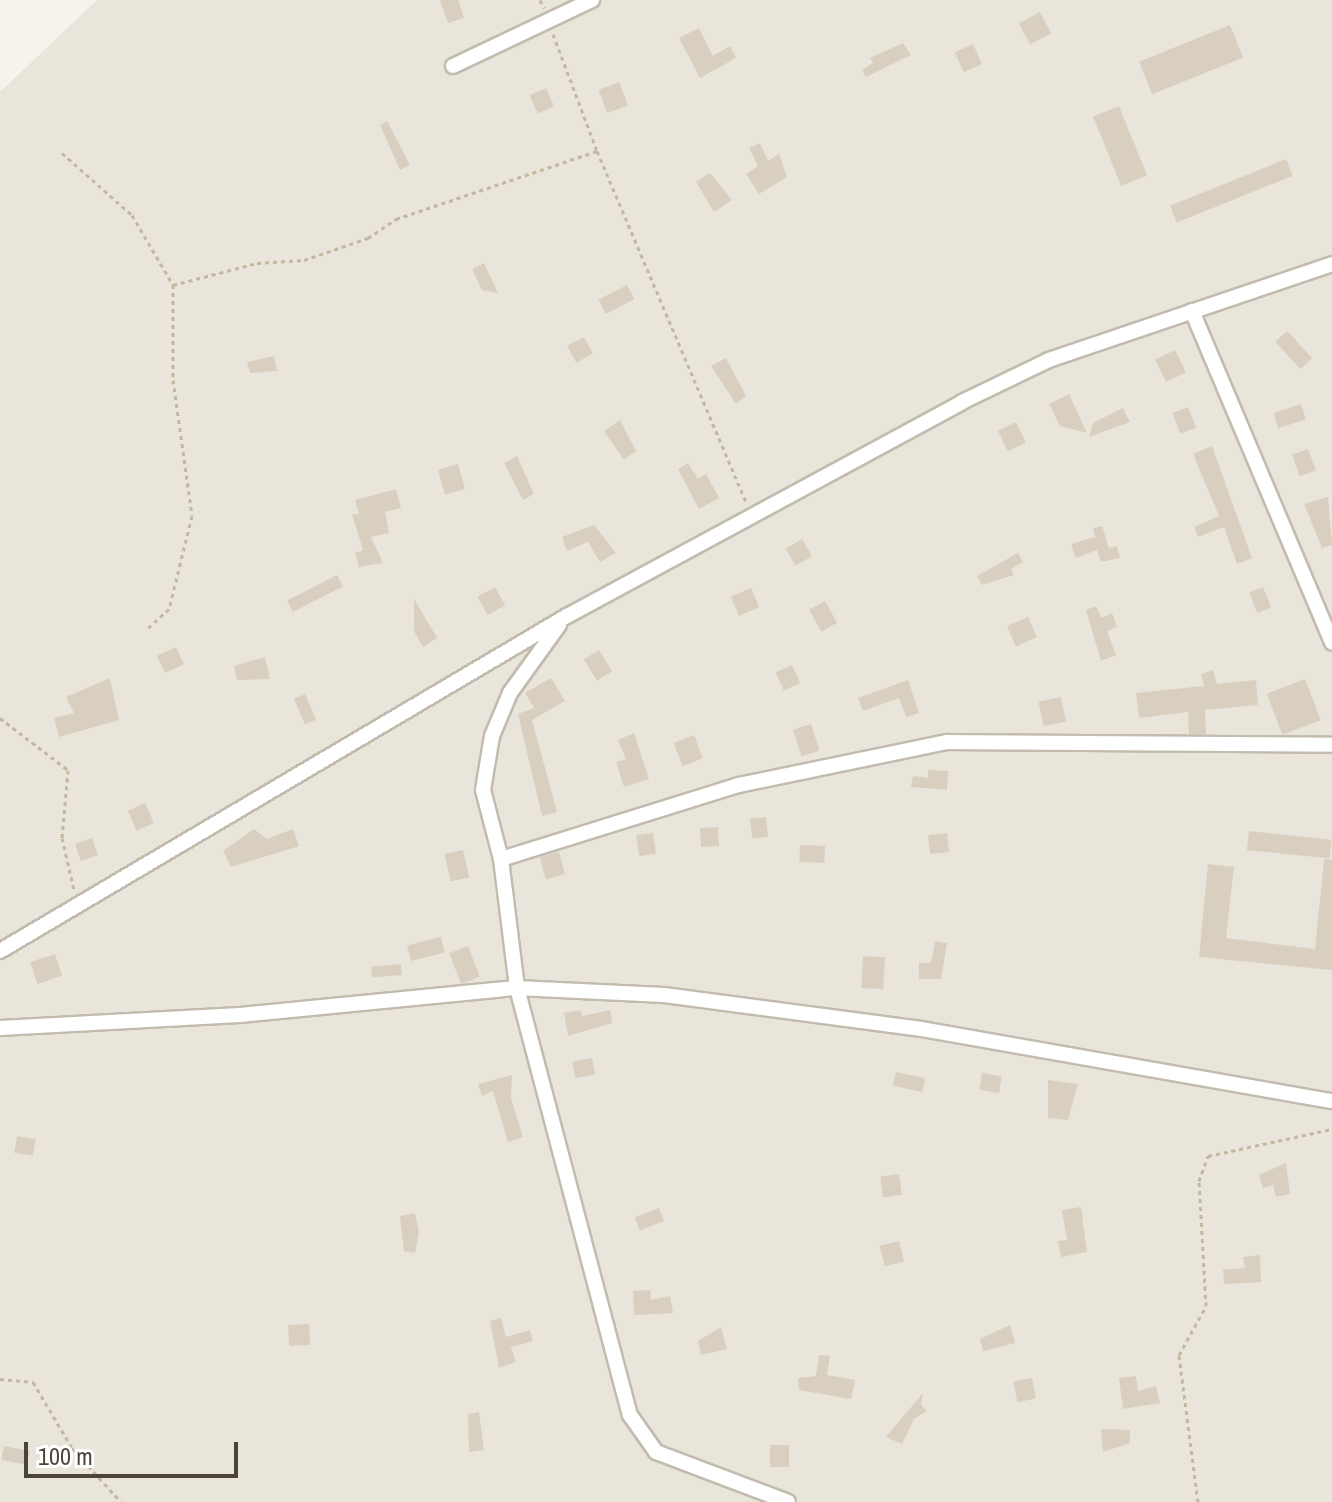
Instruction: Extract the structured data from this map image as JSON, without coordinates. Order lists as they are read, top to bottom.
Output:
{
  "scale_bar": "100 m"
}
